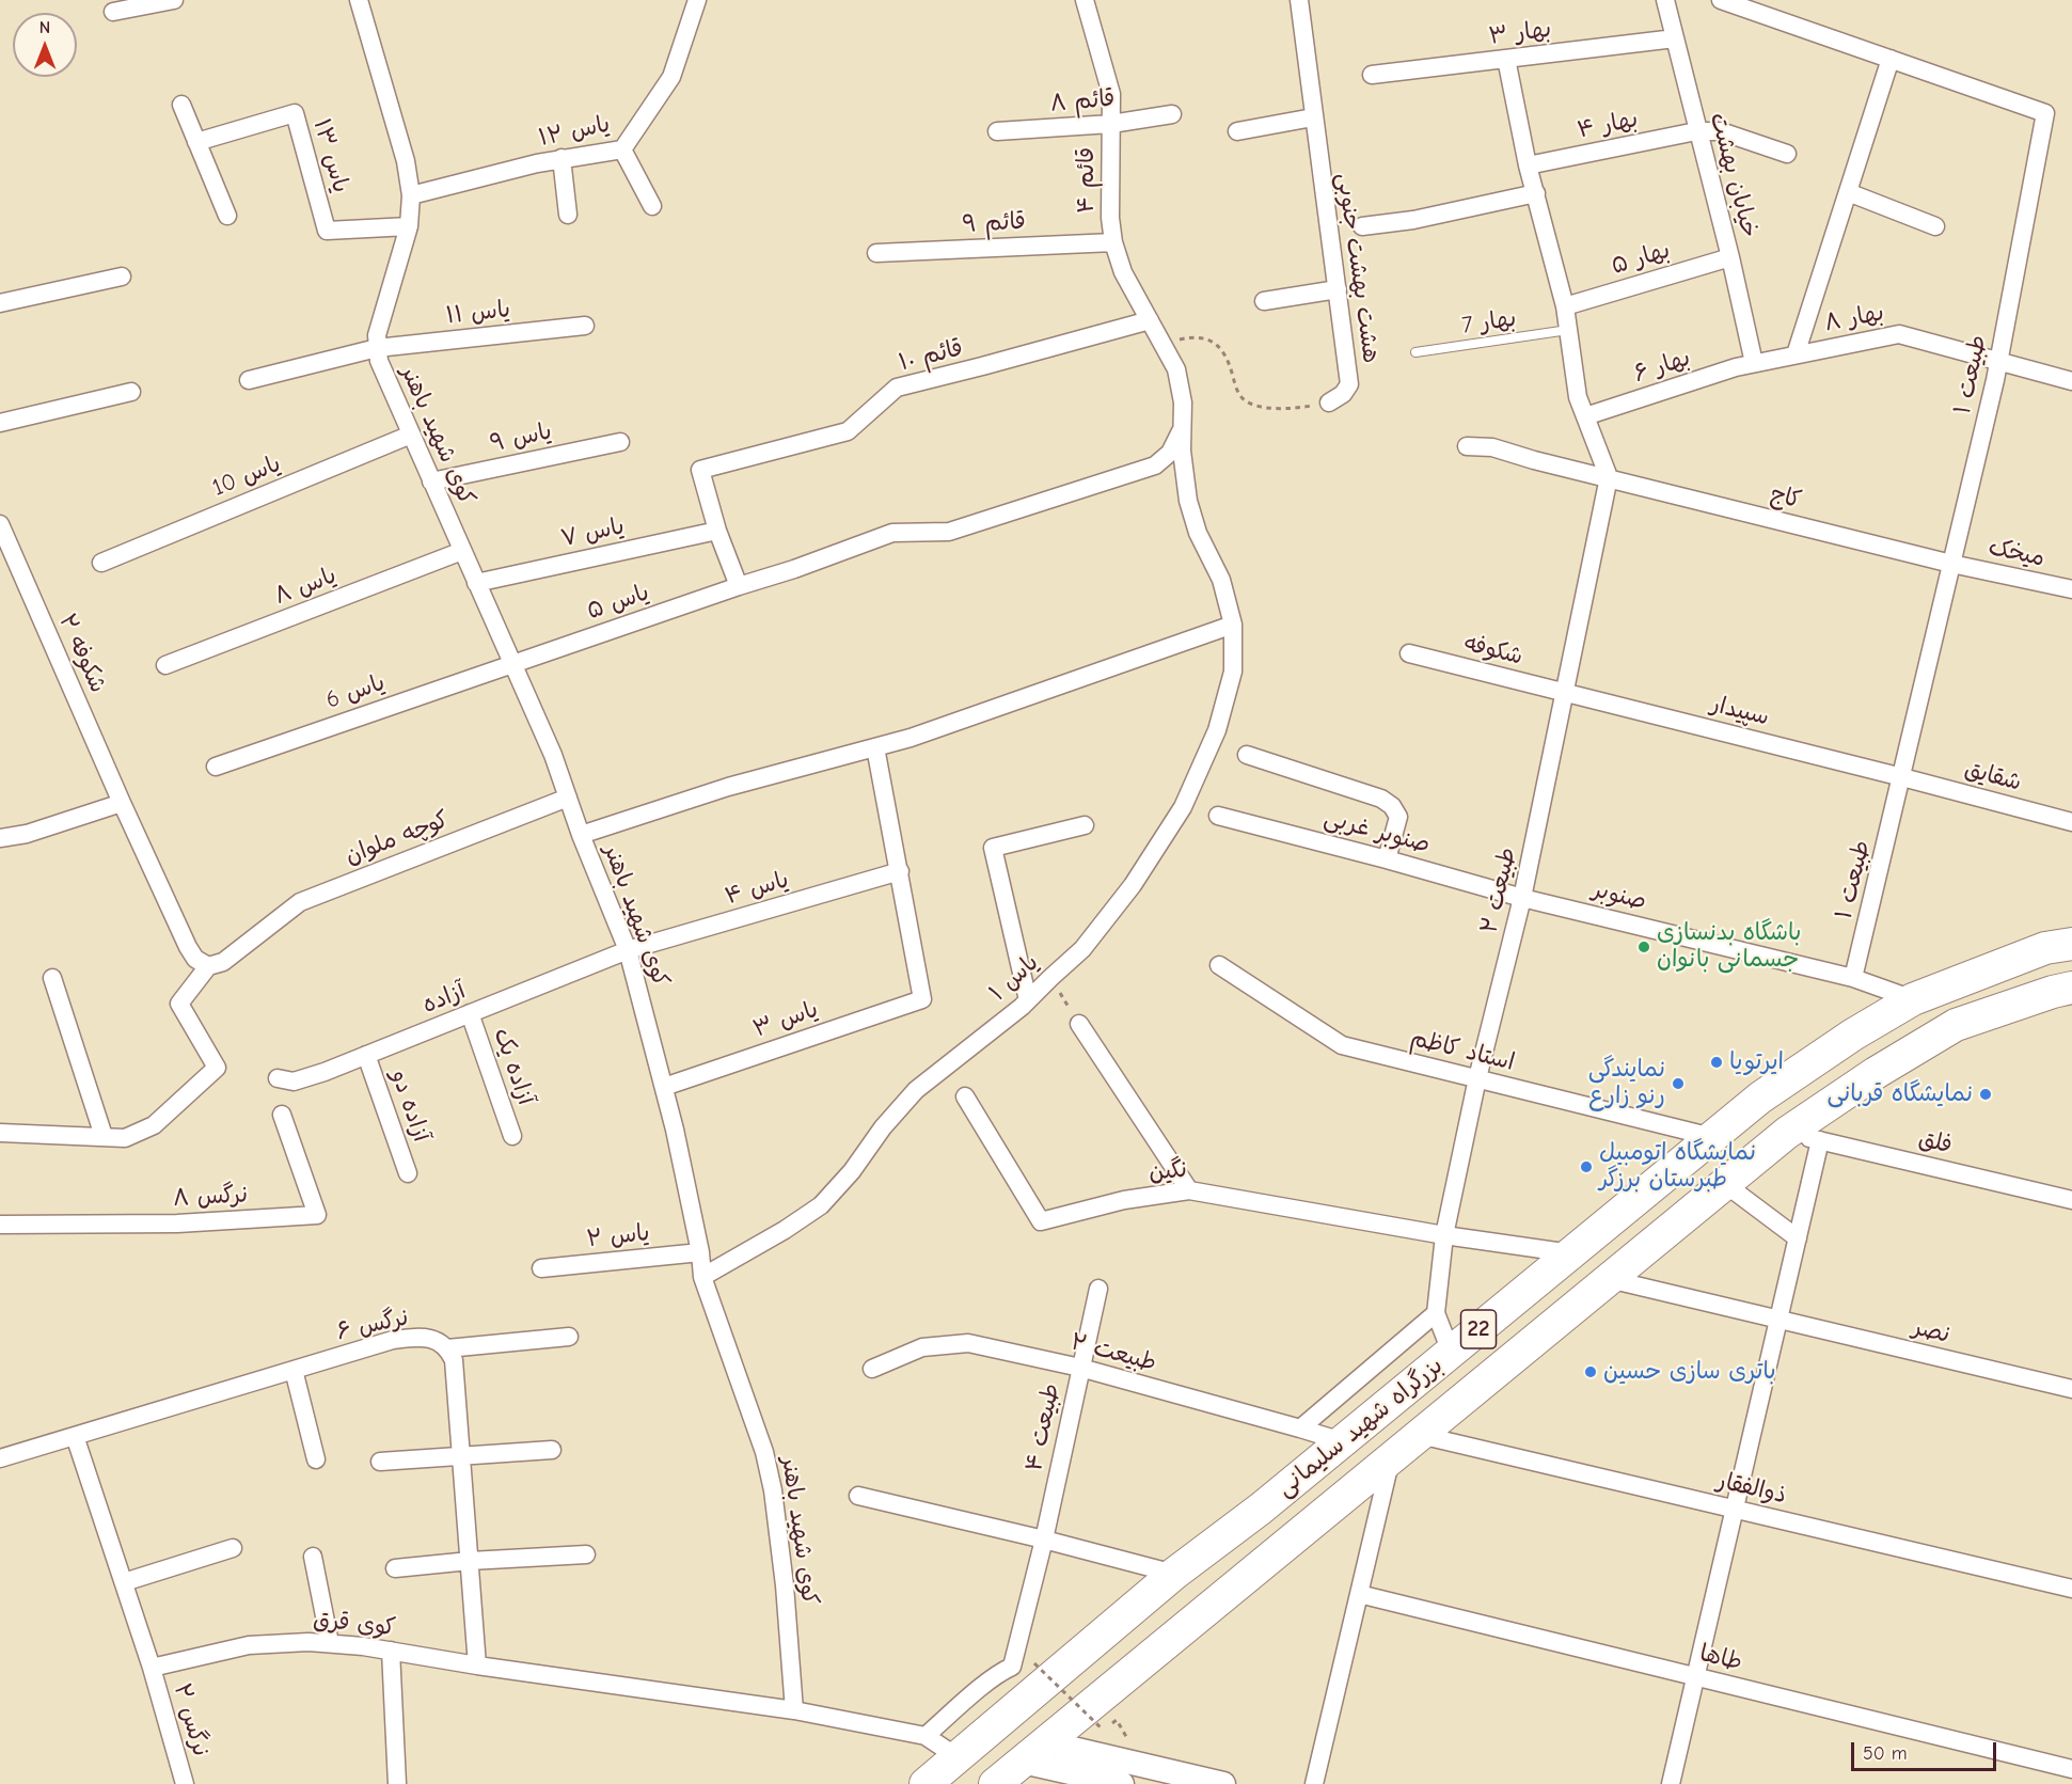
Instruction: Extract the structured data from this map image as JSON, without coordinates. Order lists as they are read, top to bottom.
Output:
{
  "streets": {
    "highway": ["22", "بزرگراه شهید سلیمانی"],
    "street": [
      "بهار ۳",
      "قائم ۸",
      "بهار ۴",
      "یاس ۱۲",
      "یاس ۱۳",
      "خیابان بهشت",
      "قائم ۴",
      "قائم ۹",
      "بهار ۵",
      "هشت بهشت جنوبی",
      "یاس ۱۱",
      "بهار ۸",
      "قائم ۱۰",
      "بهار ۶",
      "طبیعت ۱",
      "کوی شهید باهنر",
      "یاس ۹",
      "یاس 10",
      "کاج",
      "یاس ۷",
      "میخک",
      "یاس ۸",
      "یاس ۵",
      "شکوفه",
      "شکوفه ۲",
      "یاس 6",
      "سپیدار",
      "شقایق",
      "صنوبر غربی",
      "کوچه ملوان",
      "یاس ۴",
      "طبیعت ۲",
      "صنوبر",
      "یاس ۱",
      "آزاده",
      "یاس ۳",
      "استاد کاظم",
      "آزاده یک",
      "آزاده دو",
      "فلق",
      "نگین",
      "نرگس ۸",
      "یاس ۲",
      "نرگس ۶",
      "نصر",
      "طبیعت ٣",
      "طبیعت ۴",
      "ذوالفقار",
      "کوی قرق",
      "طاها",
      "نرگس ۲"
    ],
    "lane": ["بهار 7"]
  },
  "crossings": [
    ["بهار ۳", "خیابان بهشت"],
    ["قائم ۸", "قائم ۴"],
    ["بهار ۴", "خیابان بهشت"],
    ["یاس ۱۲", "کوی شهید باهنر"],
    ["یاس ۱۳", "کوی شهید باهنر"],
    ["خیابان بهشت", "بهار ۵"],
    ["خیابان بهشت", "بهار ۸"],
    ["خیابان بهشت", "بهار ۶"],
    ["قائم ۴", "قائم ۹"],
    ["قائم ۴", "قائم ۱۰"],
    ["قائم ۴", "یاس ۵"],
    ["قائم ۴", "یاس ۱"],
    ["یاس ۱۱", "کوی شهید باهنر"],
    ["بهار ۸", "بهار ۶"],
    ["بهار ۸", "طبیعت ۱"],
    ["قائم ۱۰", "یاس ۷"],
    ["طبیعت ۱", "کاج"],
    ["طبیعت ۱", "میخک"],
    ["طبیعت ۱", "سپیدار"],
    ["طبیعت ۱", "شقایق"],
    ["طبیعت ۱", "صنوبر"],
    ["کوی شهید باهنر", "یاس ۹"],
    ["کوی شهید باهنر", "یاس 10"],
    ["کوی شهید باهنر", "یاس ۷"],
    ["کوی شهید باهنر", "یاس ۸"],
    ["کوی شهید باهنر", "یاس ۵"],
    ["کوی شهید باهنر", "یاس 6"],
    ["کوی شهید باهنر", "کوچه ملوان"],
    ["کوی شهید باهنر", "یاس ۴"],
    ["کوی شهید باهنر", "یاس ۱"],
    ["کوی شهید باهنر", "آزاده"],
    ["کوی شهید باهنر", "یاس ۳"],
    ["کوی شهید باهنر", "یاس ۲"],
    ["کوی شهید باهنر", "کوی قرق"],
    ["کاج", "میخک"],
    ["کاج", "طبیعت ۲"],
    ["یاس ۵", "یاس 6"],
    ["یاس ۵", "یاس ۱"],
    ["شکوفه", "سپیدار"],
    ["شکوفه", "طبیعت ۲"],
    ["شکوفه ۲", "کوچه ملوان"],
    ["سپیدار", "شقایق"],
    ["سپیدار", "طبیعت ۲"],
    ["صنوبر غربی", "طبیعت ۲"],
    ["صنوبر غربی", "صنوبر"],
    ["یاس ۴", "آزاده"],
    ["یاس ۴", "یاس ۳"],
    ["طبیعت ۲", "صنوبر"],
    ["طبیعت ۲", "استاد کاظم"],
    ["طبیعت ۲", "نگین"],
    ["صنوبر", "بزرگراه شهید سلیمانی"],
    ["آزاده", "آزاده یک"],
    ["آزاده", "آزاده دو"],
    ["استاد کاظم", "بزرگراه شهید سلیمانی"],
    ["فلق", "بزرگراه شهید سلیمانی"],
    ["نگین", "بزرگراه شهید سلیمانی"],
    ["نصر", "بزرگراه شهید سلیمانی"],
    ["طبیعت ٣", "طبیعت ۴"],
    ["طبیعت ٣", "بزرگراه شهید سلیمانی"],
    ["بزرگراه شهید سلیمانی", "ذوالفقار"],
    ["کوی قرق", "نرگس ۲"]
  ],
  "places": [
    "باشگاه بدنسازی جسمانی بانوان",
    "ایرتویا",
    "نمایندگی رنو زارع",
    "نمایشگاه قربانی",
    "نمایشگاه اتومبیل طبرستان برزگر",
    "باتری سازی حسین"
  ],
  "scale_bar": "50 m",
  "north": "top"
}
